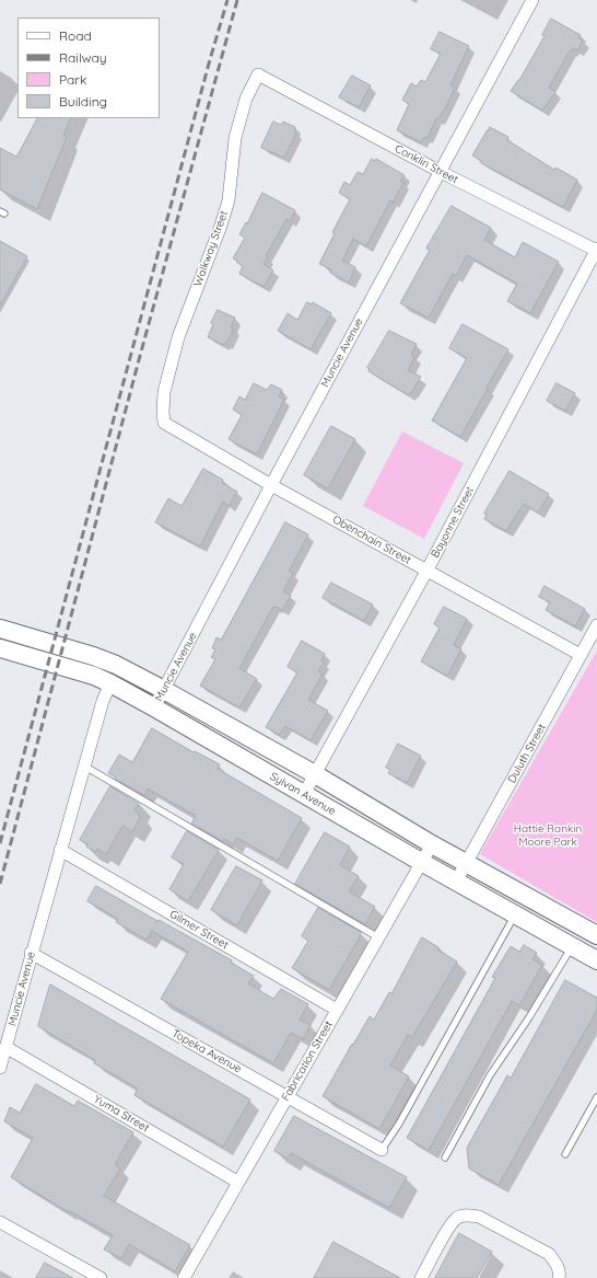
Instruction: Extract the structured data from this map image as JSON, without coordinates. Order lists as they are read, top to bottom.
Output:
{
  "streets": {
    "main road": ["Sylvan Avenue"],
    "street": [
      "Conklin Street",
      "Walkway Street",
      "Muncie Avenue",
      "Bayonne Street",
      "Obenchain Street",
      "Duluth Street",
      "Gilmer Street",
      "Topeka Avenue",
      "Fabrication Street",
      "Yuma Street"
    ]
  },
  "crossings": [
    ["Conklin Street", "Walkway Street"],
    ["Conklin Street", "Muncie Avenue"],
    ["Conklin Street", "Bayonne Street"],
    ["Walkway Street", "Obenchain Street"],
    ["Muncie Avenue", "Obenchain Street"],
    ["Muncie Avenue", "Sylvan Avenue"],
    ["Muncie Avenue", "Gilmer Street"],
    ["Muncie Avenue", "Topeka Avenue"],
    ["Muncie Avenue", "Yuma Street"],
    ["Bayonne Street", "Obenchain Street"],
    ["Bayonne Street", "Sylvan Avenue"],
    ["Obenchain Street", "Duluth Street"],
    ["Duluth Street", "Sylvan Avenue"],
    ["Sylvan Avenue", "Fabrication Street"],
    ["Gilmer Street", "Fabrication Street"],
    ["Topeka Avenue", "Fabrication Street"],
    ["Fabrication Street", "Yuma Street"]
  ],
  "parks": ["Hattie Rankin Moore Park"],
  "legend": [
    "Road",
    "Railway",
    "Park",
    "Building"
  ]
}
